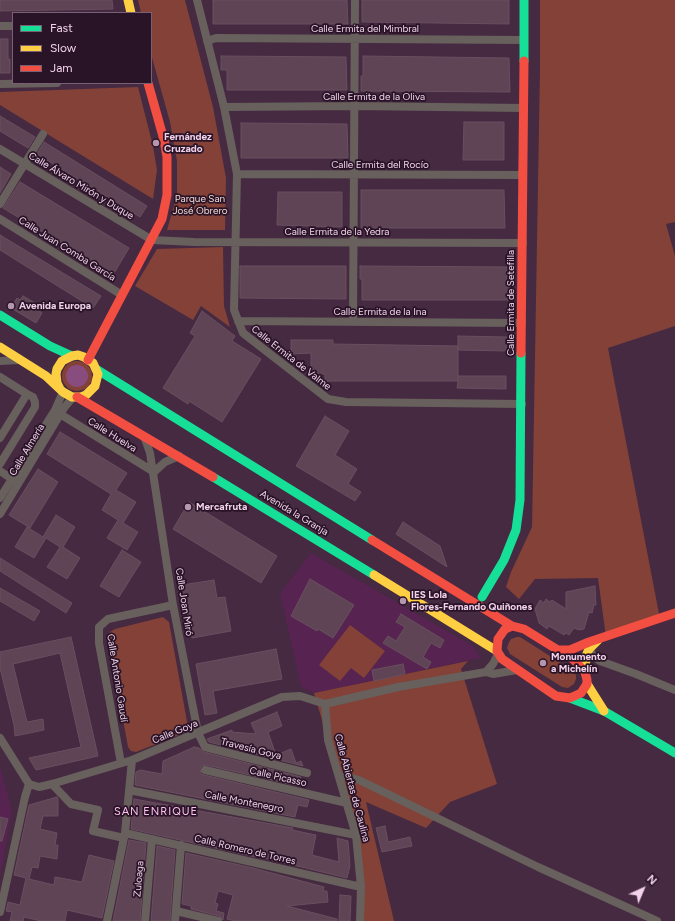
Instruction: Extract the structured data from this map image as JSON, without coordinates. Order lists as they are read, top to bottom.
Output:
{
  "streets": {
    "main road": ["Calle Ermita de Setefilla", "Avenida la Granja"],
    "street": [
      "Calle Ermita del Mimbral",
      "Calle Ermita de la Oliva",
      "Calle Ermita del Rocío",
      "Calle Álvaro Mirón y Duque",
      "Calle Ermita de la Yedra",
      "Calle Juan Comba García",
      "Calle Ermita de la Ina",
      "Calle Ermita de Valme",
      "Calle Huelva",
      "Calle Almería",
      "Calle Joan Miró",
      "Calle Antonio Gaudí",
      "Calle Goya",
      "Travesía Goya",
      "Calle Picasso",
      "Calle Abiertas de Caulina",
      "Calle Montenegro",
      "Calle Romero de Torres",
      "Zuloaga"
    ]
  },
  "crossings": [
    ["Calle Ermita del Mimbral", "Calle Ermita de Setefilla"],
    ["Calle Ermita del Mimbral", "Calle Ermita de Valme"],
    ["Calle Ermita de la Oliva", "Calle Ermita de Setefilla"],
    ["Calle Ermita de la Oliva", "Calle Ermita de Valme"],
    ["Calle Ermita del Rocío", "Calle Ermita de Setefilla"],
    ["Calle Ermita del Rocío", "Calle Ermita de Valme"],
    ["Calle Álvaro Mirón y Duque", "Calle Ermita de la Yedra"],
    ["Calle Ermita de la Yedra", "Calle Ermita de Setefilla"],
    ["Calle Ermita de la Yedra", "Calle Ermita de Valme"],
    ["Calle Ermita de Setefilla", "Calle Ermita de la Ina"],
    ["Calle Ermita de Setefilla", "Calle Ermita de Valme"],
    ["Calle Ermita de la Ina", "Calle Ermita de Valme"],
    ["Calle Huelva", "Calle Almería"],
    ["Calle Huelva", "Calle Joan Miró"],
    ["Calle Almería", "Avenida la Granja"],
    ["Avenida la Granja", "Calle Joan Miró"],
    ["Calle Joan Miró", "Calle Antonio Gaudí"],
    ["Calle Joan Miró", "Calle Goya"],
    ["Calle Joan Miró", "Travesía Goya"],
    ["Calle Antonio Gaudí", "Calle Goya"],
    ["Calle Goya", "Travesía Goya"],
    ["Calle Goya", "Calle Abiertas de Caulina"],
    ["Calle Goya", "Calle Romero de Torres"],
    ["Calle Picasso", "Calle Abiertas de Caulina"],
    ["Calle Abiertas de Caulina", "Calle Montenegro"],
    ["Calle Abiertas de Caulina", "Calle Romero de Torres"],
    ["Calle Romero de Torres", "Zuloaga"]
  ],
  "districts": ["SAN ENRIQUE"],
  "parks": ["Parque San José Obrero"],
  "places": [
    "Fernández Cruzado",
    "Avenida Europa",
    "Mercafruta",
    "IES Lola Flores-Fernando Quiñones",
    "Monumento a Michelín"
  ],
  "legend": ["Fast", "Slow", "Jam"],
  "north": "top right"
}
